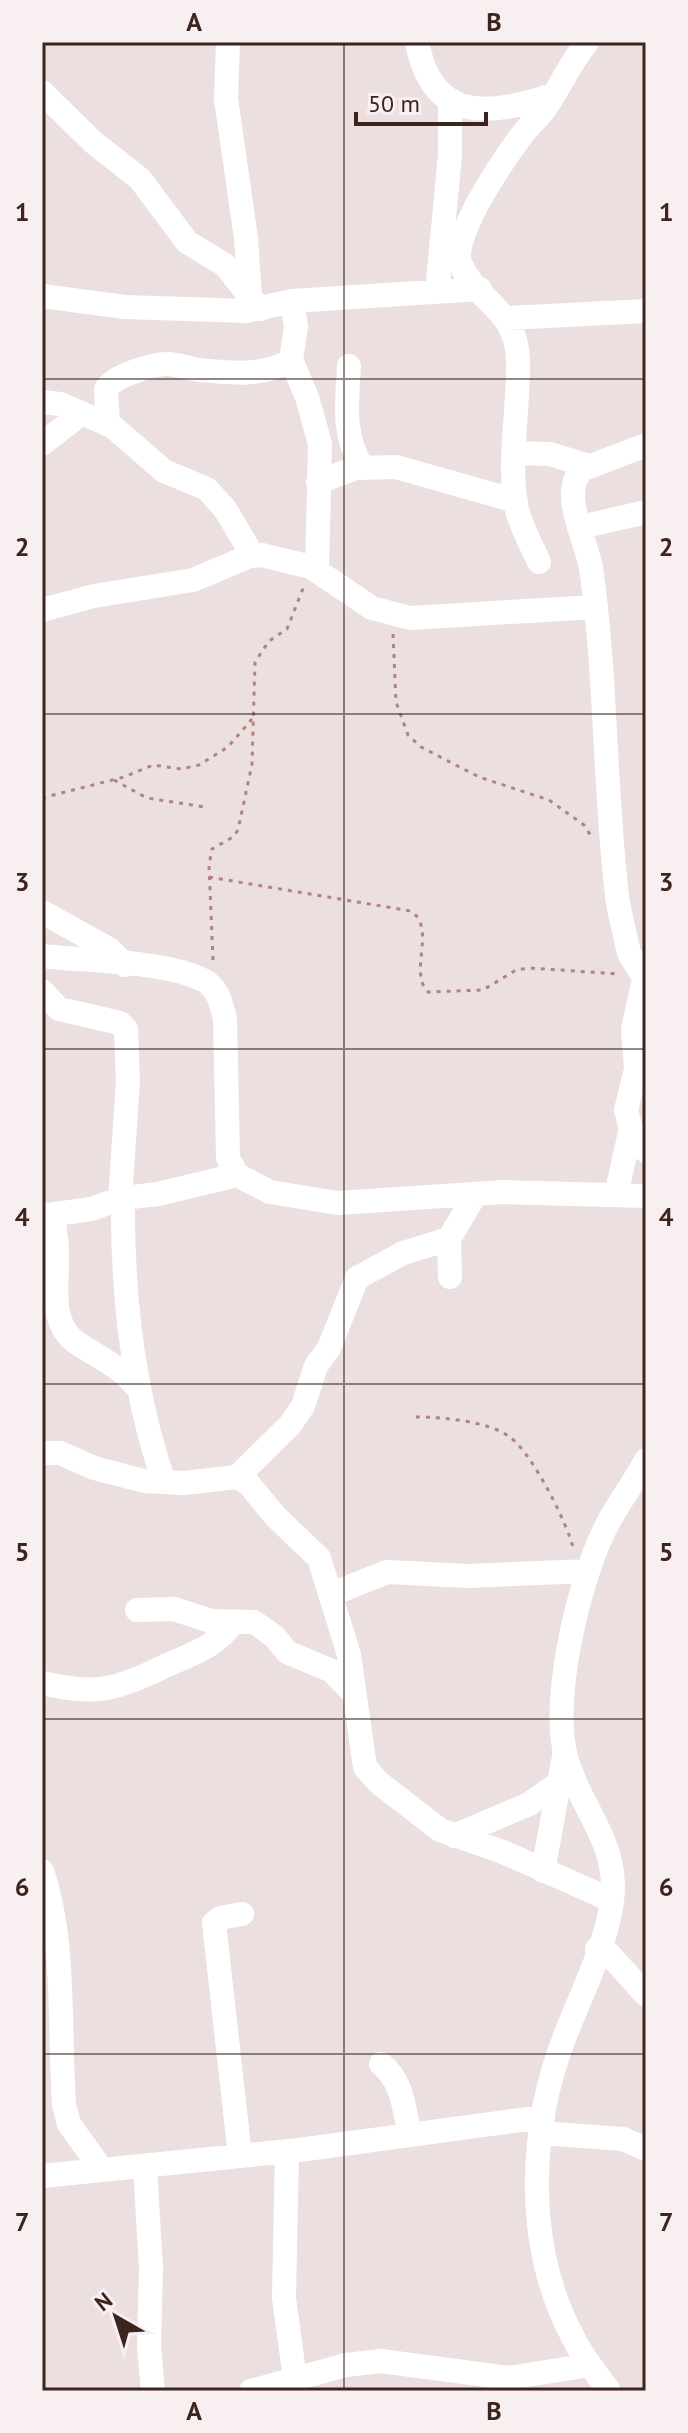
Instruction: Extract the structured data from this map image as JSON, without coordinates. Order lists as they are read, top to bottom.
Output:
{
  "scale_bar": "50 m",
  "north": "top left",
  "grid": {
    "columns": ["A", "B"],
    "rows": [
      "1",
      "2",
      "3",
      "4",
      "5",
      "6",
      "7"
    ]
  }
}
